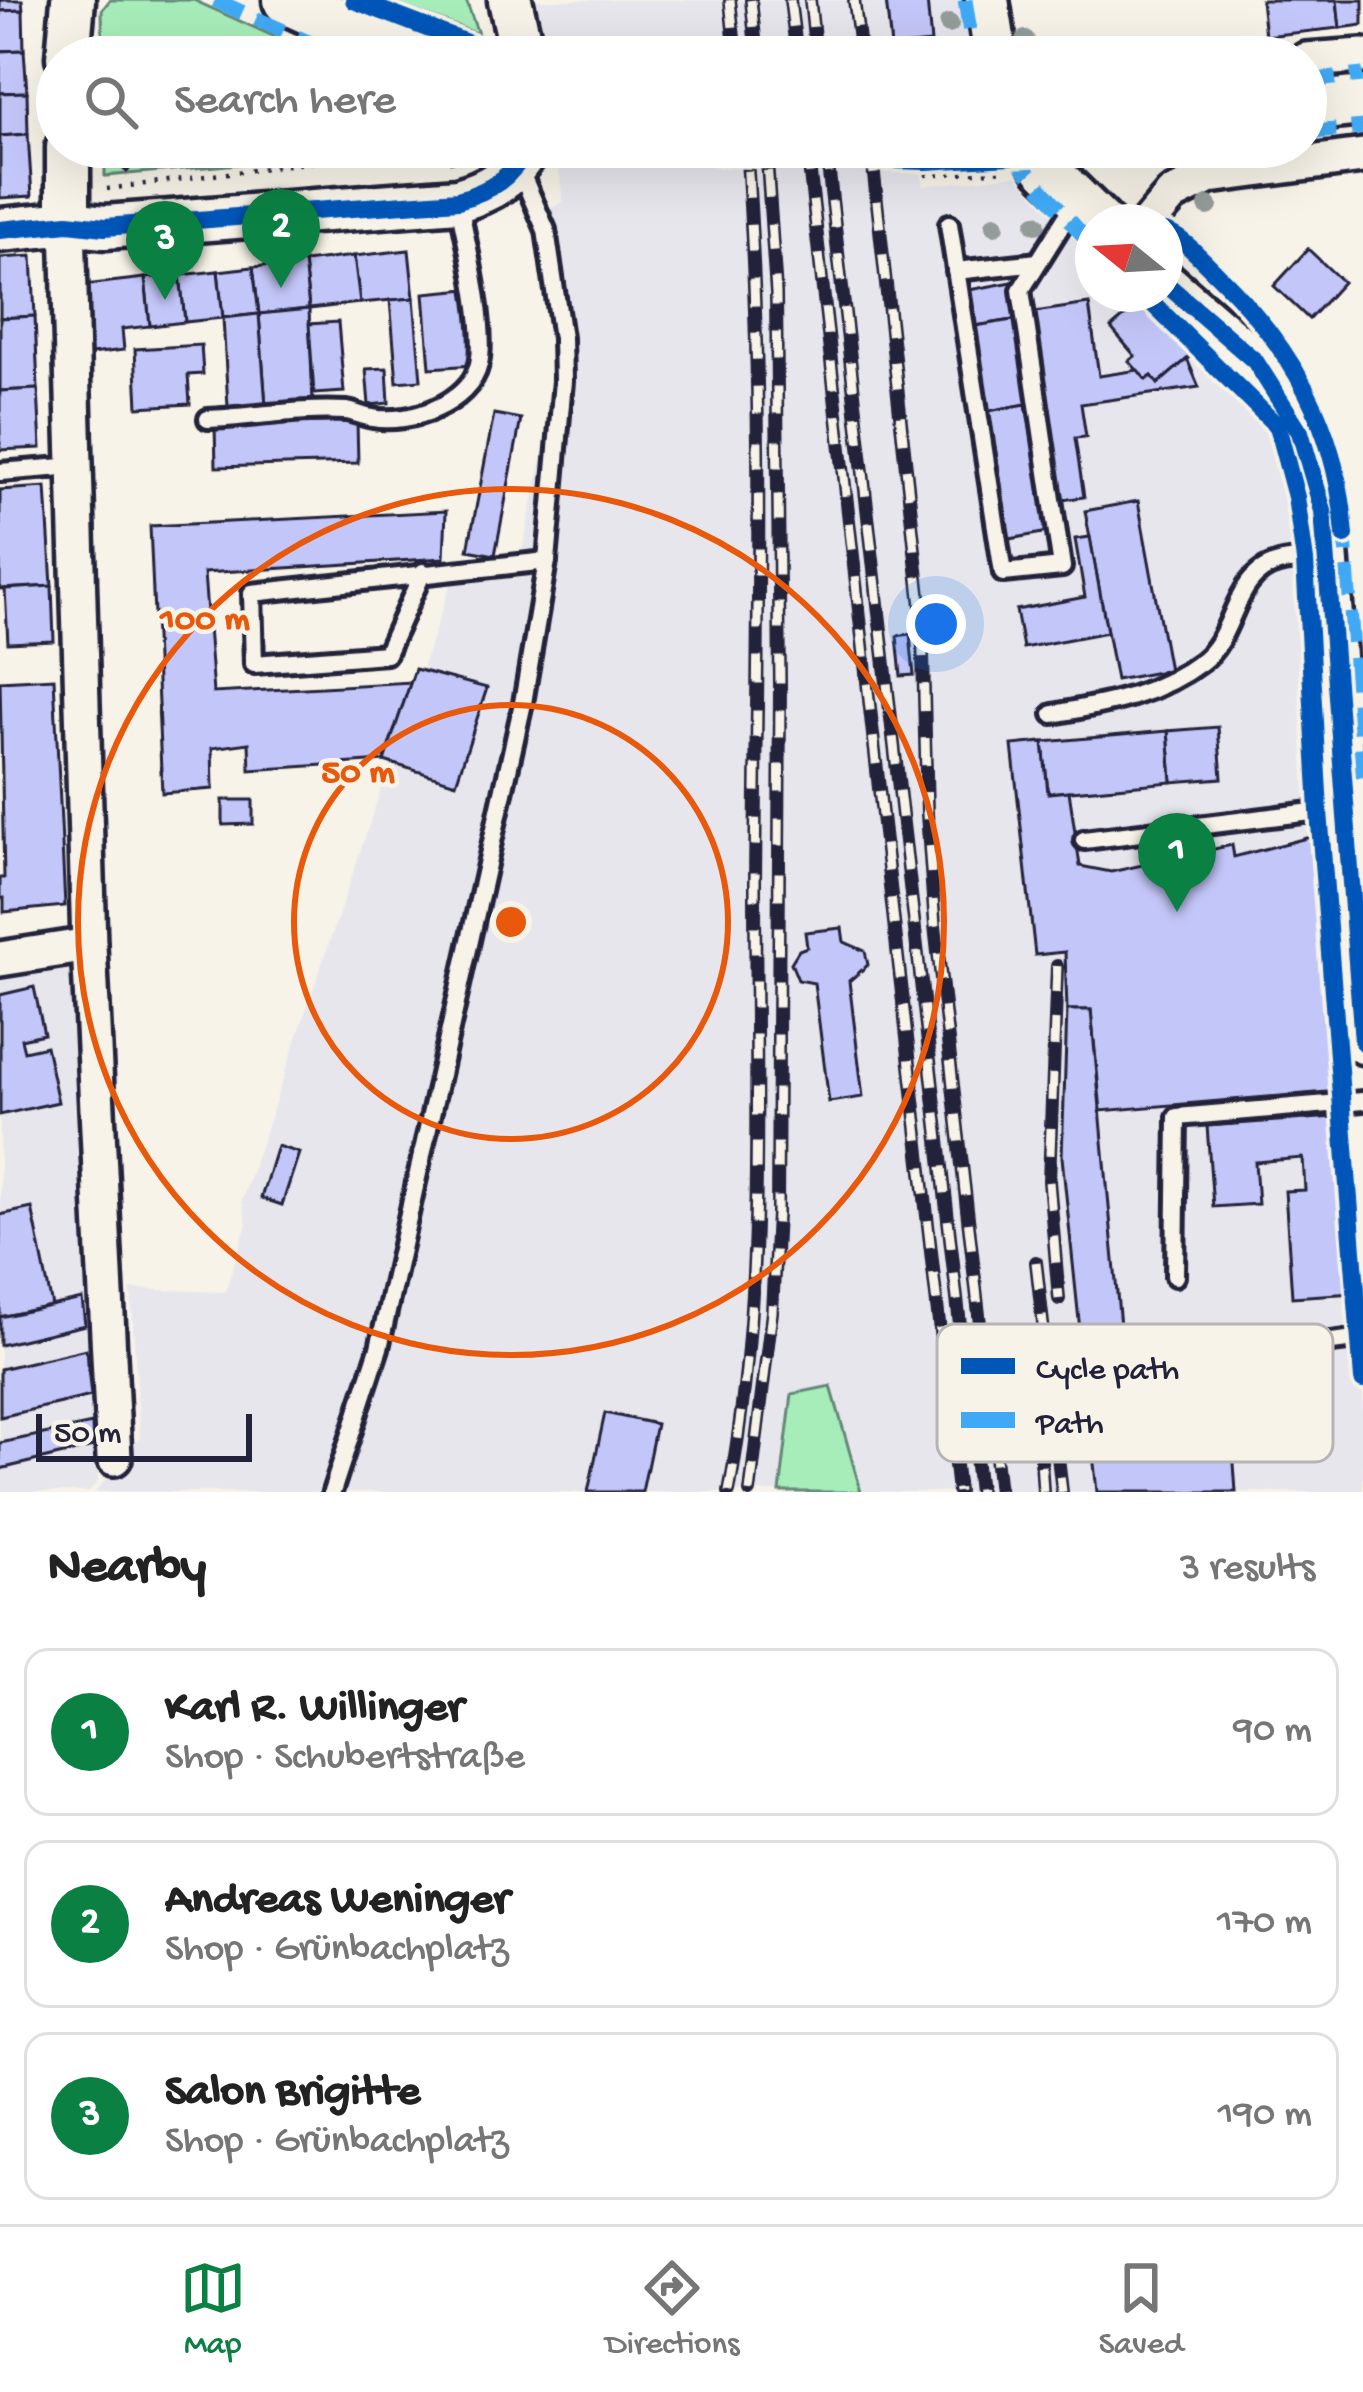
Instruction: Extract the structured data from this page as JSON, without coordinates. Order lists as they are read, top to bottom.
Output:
{
  "legend": ["Cycle path", "Path"],
  "scale_bar": "50 m",
  "north": "left",
  "page": {
    "search": "Search here",
    "pins": ["2", "3", "1"],
    "scale": "50 m",
    "heading": ["Nearby", "3 results"],
    "list": [
      {
        "mark": "1",
        "name": "Karl R. Willinger",
        "note": "Shop · Schubertstraße",
        "value": "90 m"
      },
      {
        "mark": "2",
        "name": "Andreas Weninger",
        "note": "Shop · Grünbachplatz",
        "value": "170 m"
      },
      {
        "mark": "3",
        "name": "Salon Brigitte",
        "note": "Shop · Grünbachplatz",
        "value": "190 m"
      }
    ],
    "nav": ["Map", "Directions", "Saved"]
  },
  "rings": ["100 m", "50 m"]
}
